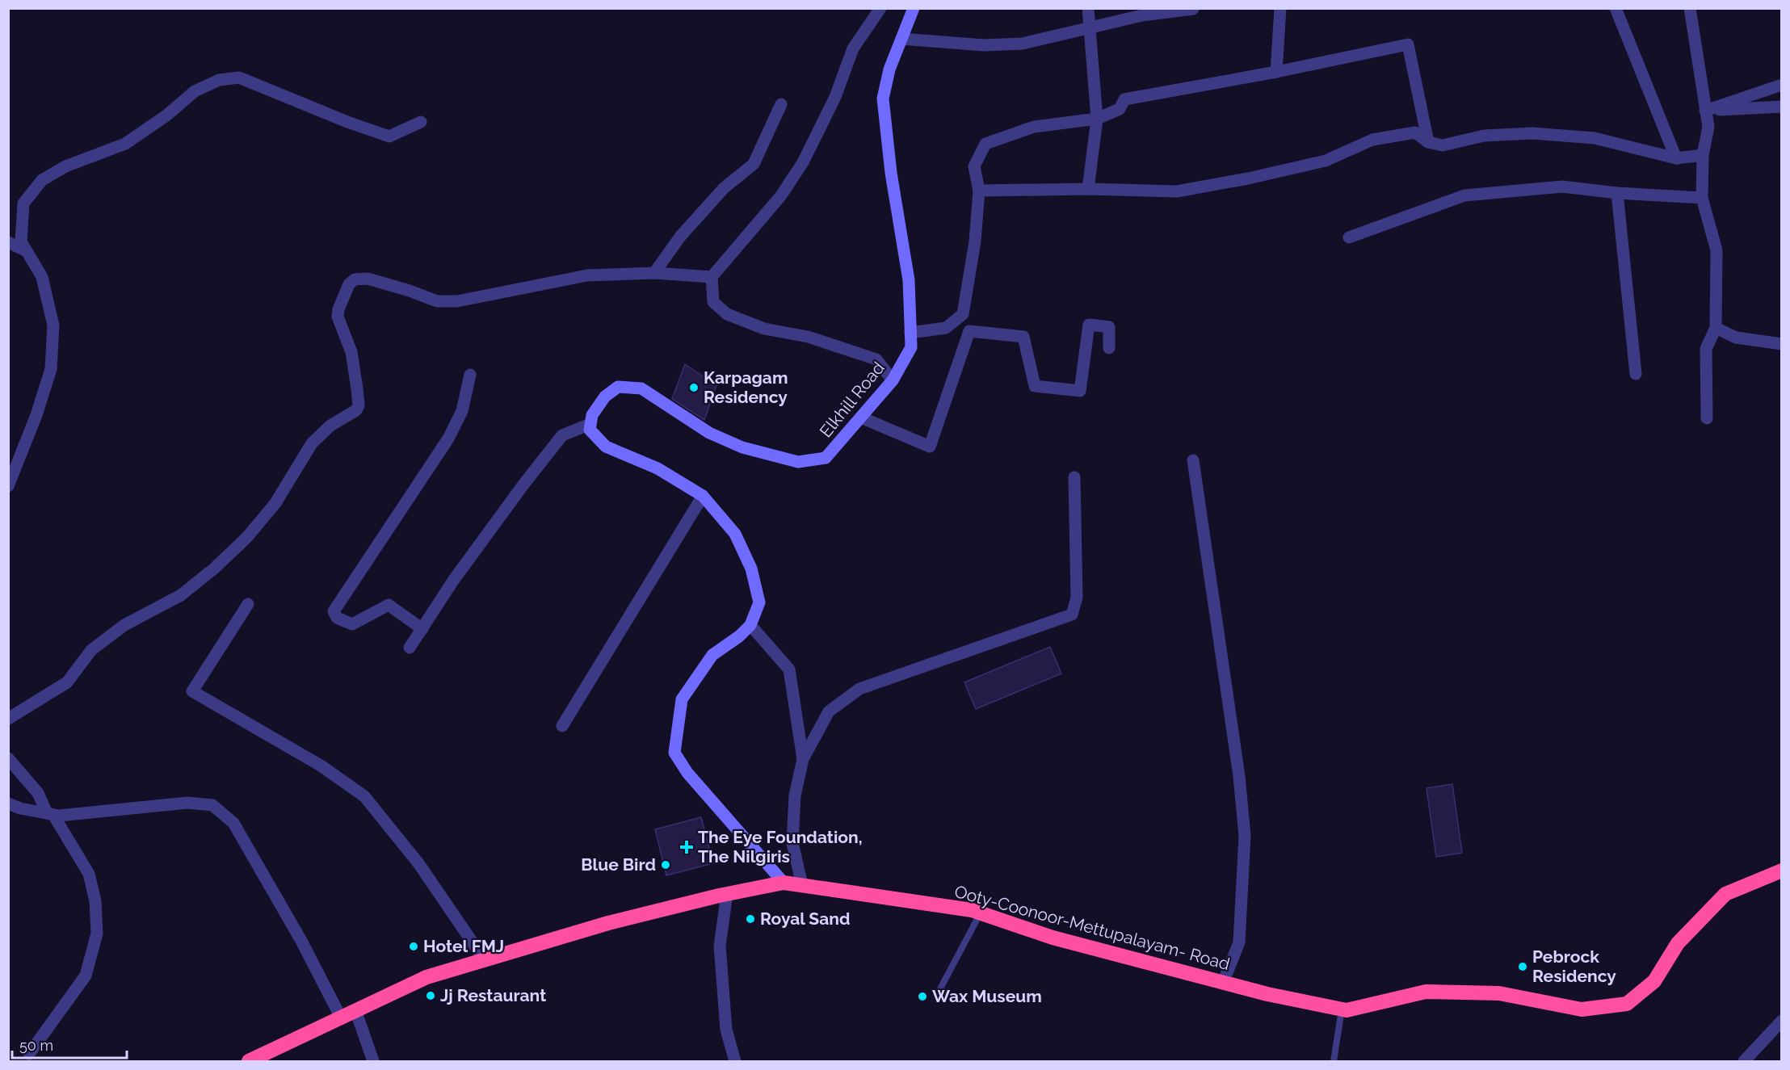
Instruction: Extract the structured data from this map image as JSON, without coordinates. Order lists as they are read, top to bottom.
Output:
{
  "streets": {
    "highway": ["Ooty-Coonoor-Mettupalayam- Road"],
    "street": ["Elkhill Road"]
  },
  "places": {
    "other": [
      "Karpagam Residency",
      "Blue Bird",
      "Royal Sand",
      "Hotel FMJ",
      "Pebrock Residency",
      "Jj Restaurant",
      "Wax Museum"
    ],
    "health": ["The Eye Foundation, The Nilgiris"]
  },
  "scale_bar": "50 m"
}
